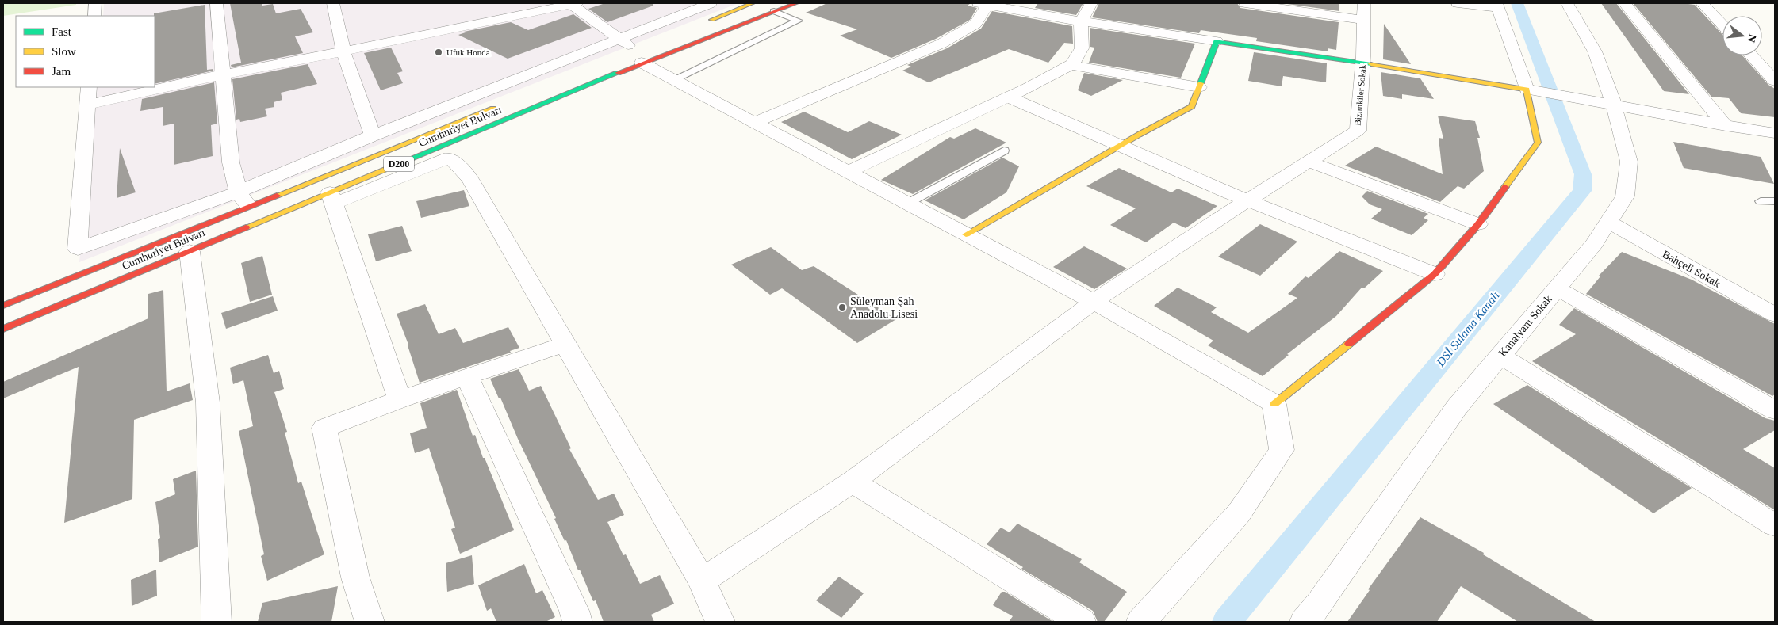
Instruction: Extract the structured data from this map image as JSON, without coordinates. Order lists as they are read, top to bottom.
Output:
{
  "streets": {
    "street": [
      "Bizimkiler Sokak",
      "Cumhuriyet Bulvarı",
      "D200",
      "Bahçeli Sokak",
      "Kanalyanı Sokak"
    ]
  },
  "crossings": [
    ["Bahçeli Sokak", "Kanalyanı Sokak"]
  ],
  "water": ["DSİ Sulama Kanalı"],
  "places": ["Ufuk Honda", "Süleyman Şah Anadolu Lisesi"],
  "legend": ["Fast", "Slow", "Jam"],
  "north": "right"
}
